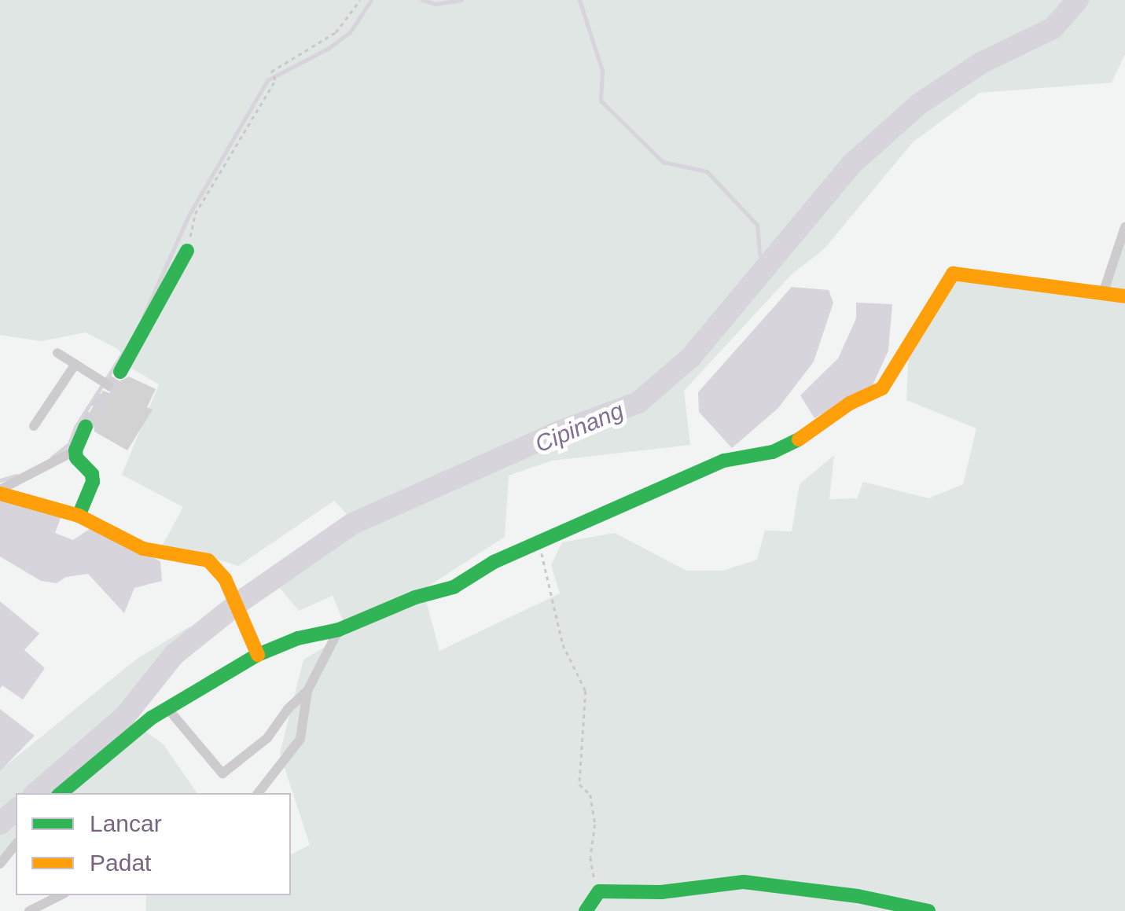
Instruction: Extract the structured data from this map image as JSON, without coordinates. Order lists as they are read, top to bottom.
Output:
{
  "water": ["Cipinang"],
  "legend": ["Lancar", "Padat"]
}
